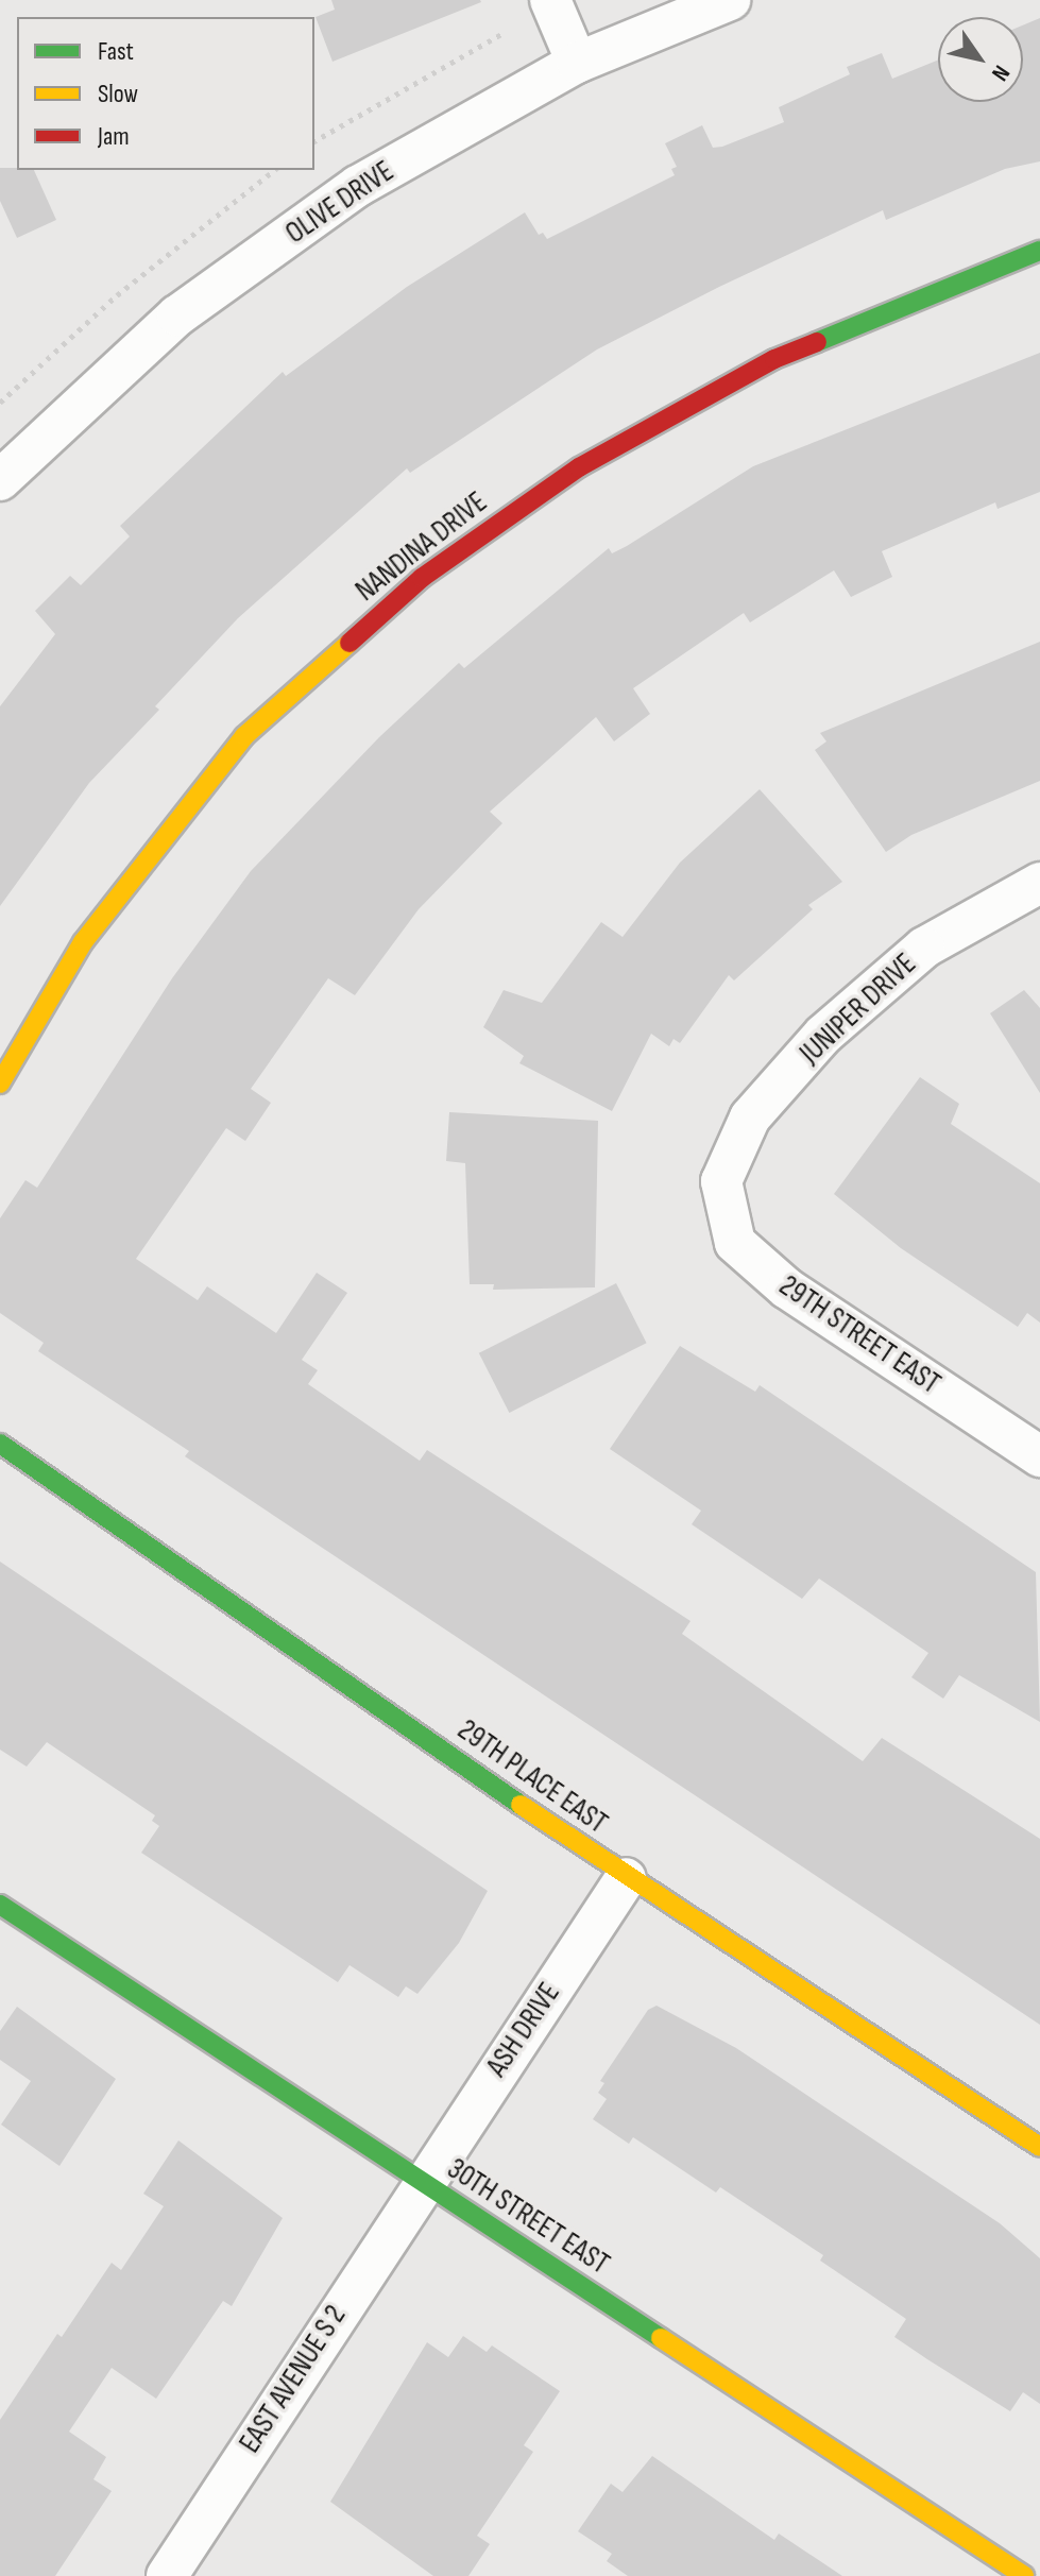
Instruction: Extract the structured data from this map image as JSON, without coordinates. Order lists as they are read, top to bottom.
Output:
{
  "streets": {
    "street": [
      "OLIVE DRIVE",
      "NANDINA DRIVE",
      "JUNIPER DRIVE",
      "29TH STREET EAST",
      "29TH PLACE EAST",
      "ASH DRIVE",
      "30TH STREET EAST",
      "EAST AVENUE S 2"
    ]
  },
  "crossings": [
    ["JUNIPER DRIVE", "29TH STREET EAST"],
    ["29TH PLACE EAST", "ASH DRIVE"],
    ["ASH DRIVE", "30TH STREET EAST"],
    ["ASH DRIVE", "EAST AVENUE S 2"],
    ["30TH STREET EAST", "EAST AVENUE S 2"]
  ],
  "legend": ["Fast", "Slow", "Jam"],
  "north": "bottom right"
}
